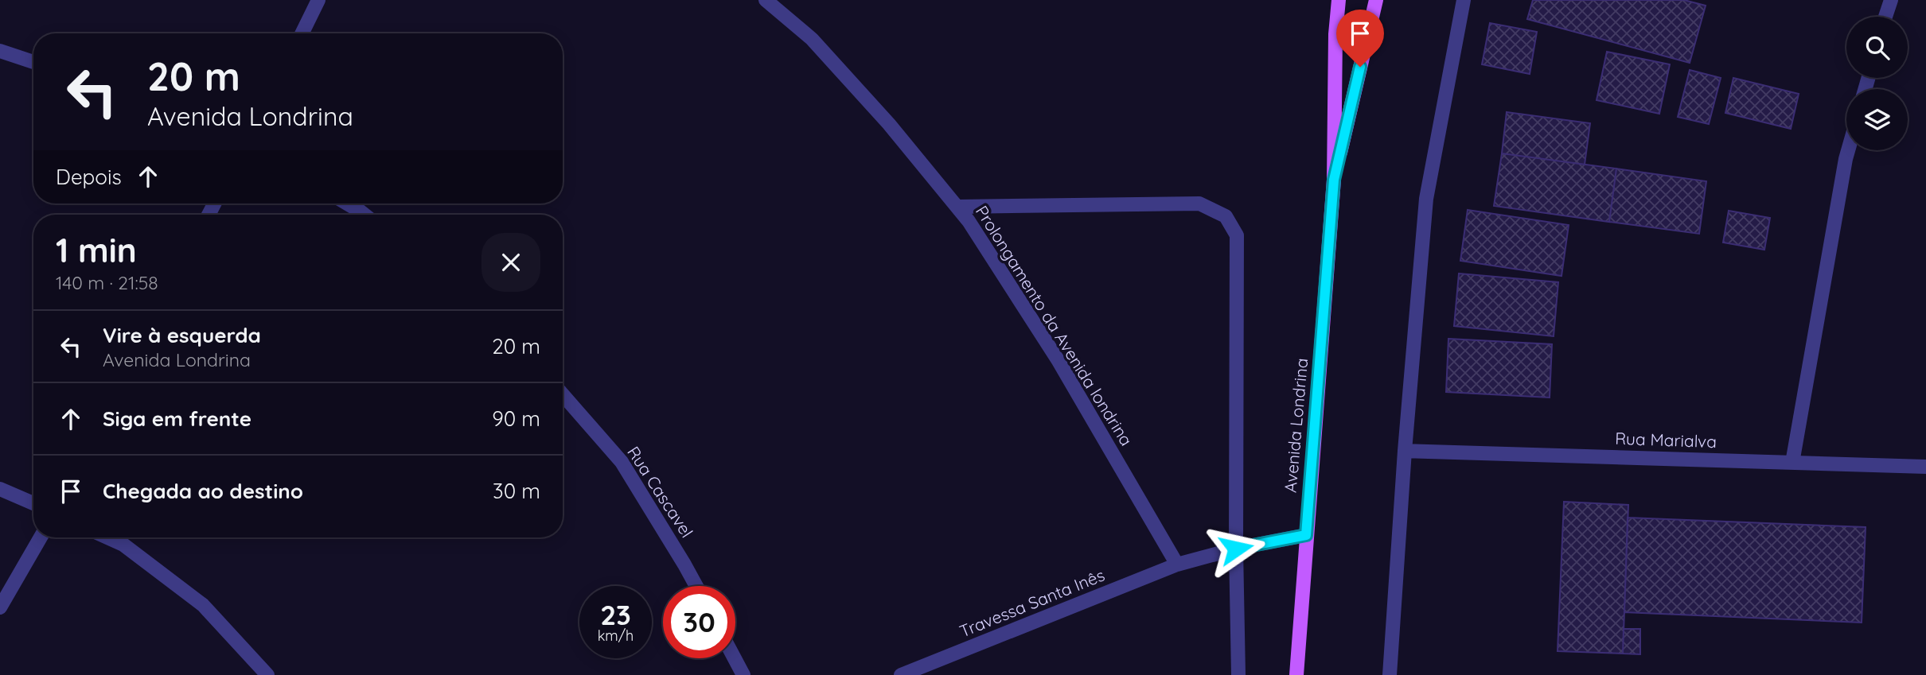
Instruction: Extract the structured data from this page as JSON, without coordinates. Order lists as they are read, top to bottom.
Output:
{
  "streets": {
    "main road": ["Avenida Londrina"],
    "street": [
      "Prolongamento da Avenida londrina",
      "Rua Marialva",
      "Rua Cascavel",
      "Travessa Santa Inês"
    ]
  },
  "crossings": [
    ["Prolongamento da Avenida londrina", "Travessa Santa Inês"],
    ["Avenida Londrina", "Travessa Santa Inês"]
  ],
  "page": {
    "turn": ["20 m", "Avenida Londrina"],
    "then": "Depois",
    "heading": ["1 min", "140 m · 21:58"],
    "list": [
      {
        "name": "Vire à esquerda",
        "note": "Avenida Londrina",
        "value": "20 m"
      },
      {
        "name": "Siga em frente",
        "value": "90 m"
      },
      {
        "name": "Chegada ao destino",
        "value": "30 m"
      }
    ],
    "speed": "23 km/h",
    "limit": "30"
  }
}
